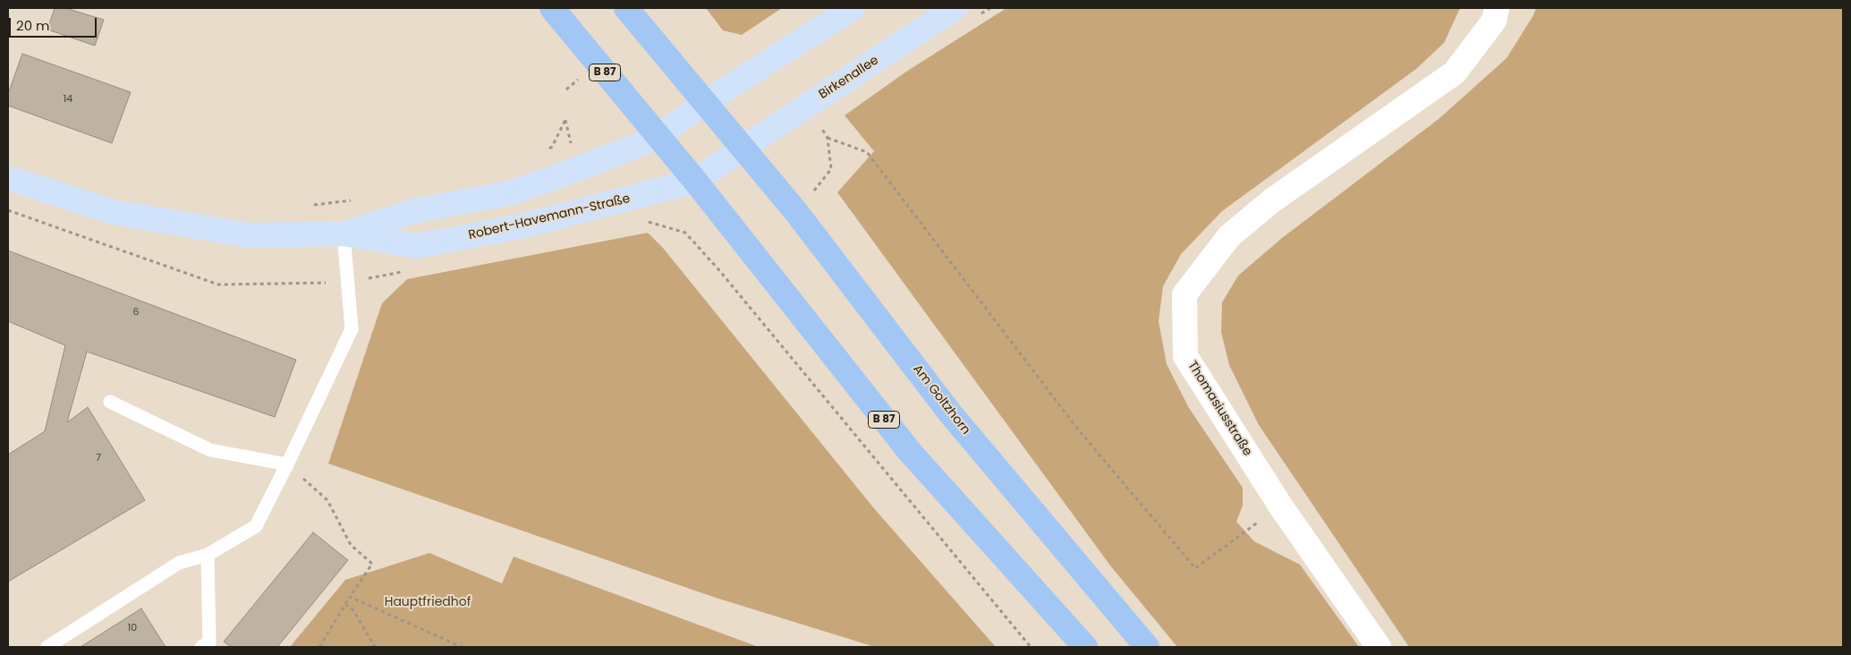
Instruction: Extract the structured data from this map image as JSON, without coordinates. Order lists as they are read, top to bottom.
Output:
{
  "streets": {
    "main road": ["B 87", "Am Goltzhorn"],
    "street": ["Birkenallee", "Robert-Havemann-Straße", "Thomasiusstraße"]
  },
  "crossings": [
    ["B 87", "Robert-Havemann-Straße"],
    ["Birkenallee", "Robert-Havemann-Straße"],
    ["Birkenallee", "Am Goltzhorn"],
    ["Robert-Havemann-Straße", "Am Goltzhorn"]
  ],
  "parks": ["Hauptfriedhof"],
  "house_numbers": [
    "14",
    "6",
    "7",
    "10"
  ],
  "scale_bar": "20 m"
}
